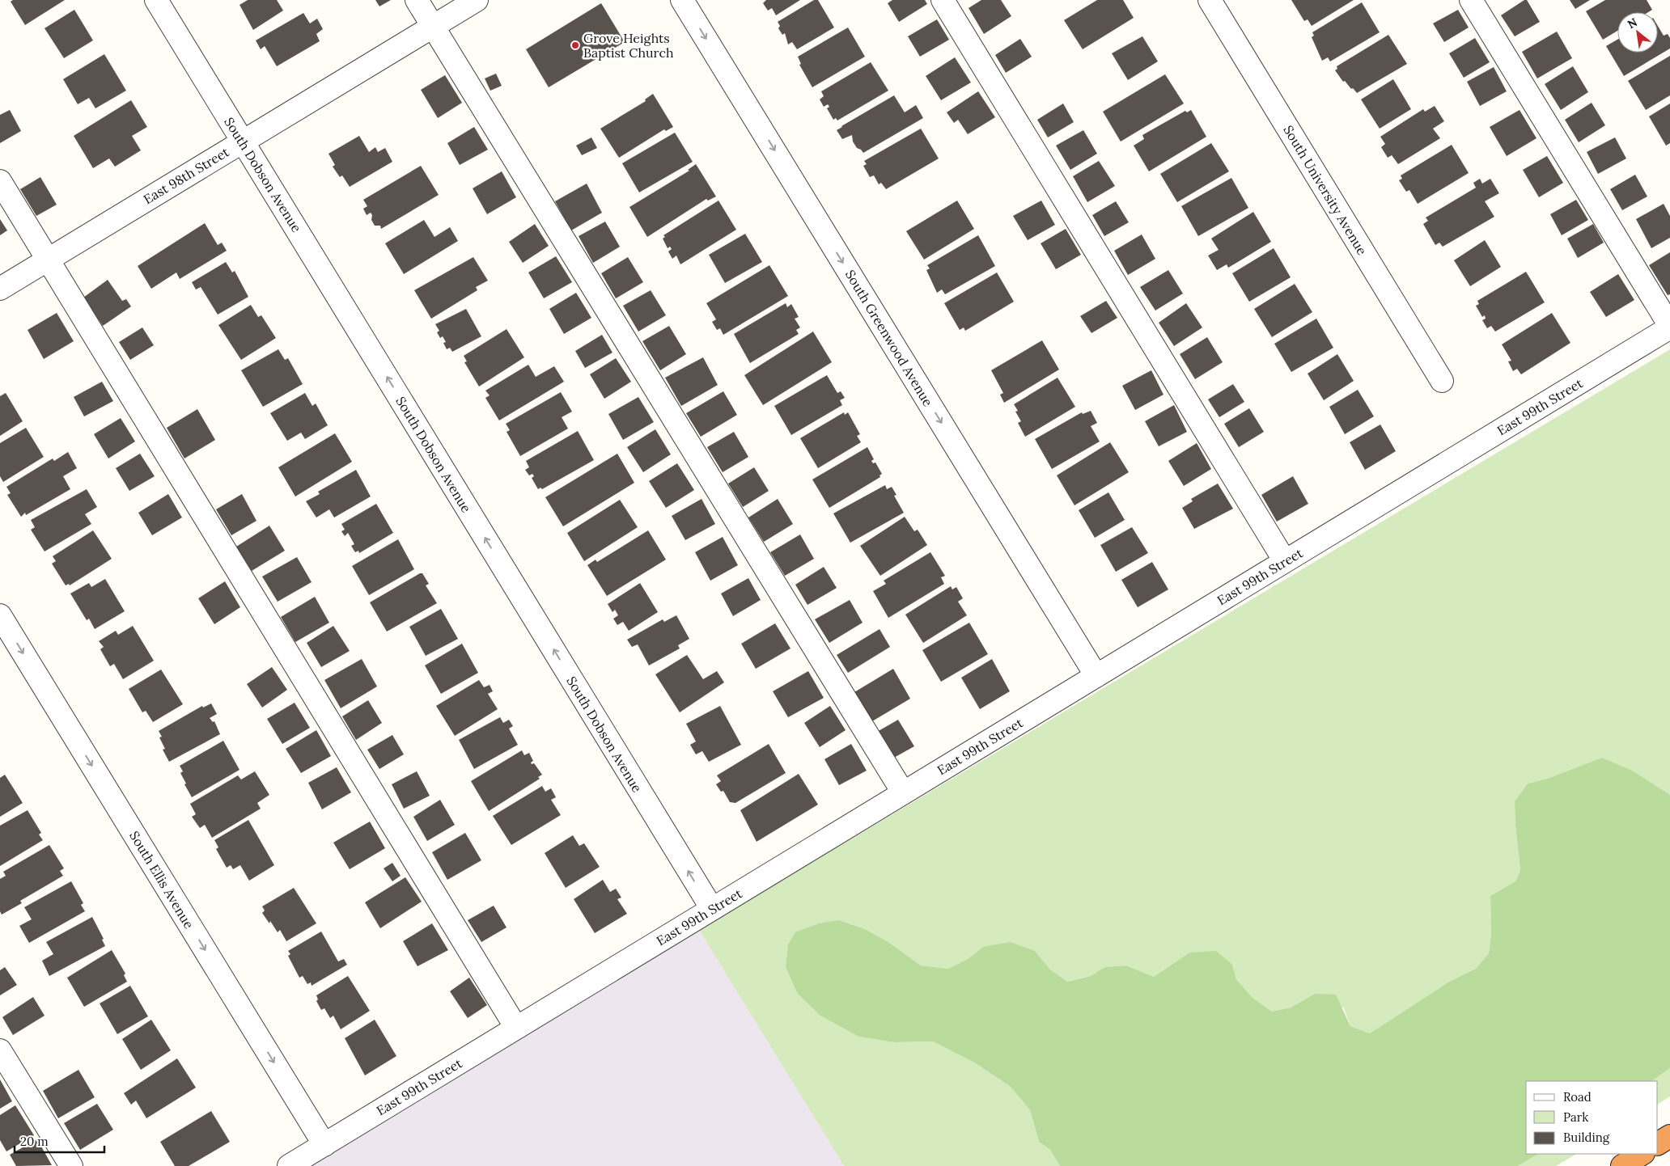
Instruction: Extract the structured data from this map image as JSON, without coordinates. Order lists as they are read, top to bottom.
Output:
{
  "streets": {
    "street": [
      "South Dobson Avenue",
      "East 98th Street",
      "South University Avenue",
      "South Greenwood Avenue",
      "East 99th Street",
      "South Ellis Avenue"
    ]
  },
  "crossings": [
    ["South Dobson Avenue", "East 98th Street"],
    ["South Dobson Avenue", "East 99th Street"],
    ["South Greenwood Avenue", "East 99th Street"],
    ["East 99th Street", "South Ellis Avenue"]
  ],
  "one_way": ["South Dobson Avenue", "South Greenwood Avenue", "South Ellis Avenue"],
  "places": ["Grove Heights Baptist Church"],
  "legend": ["Road", "Park", "Building"],
  "scale_bar": "20 m",
  "north": "top left"
}
